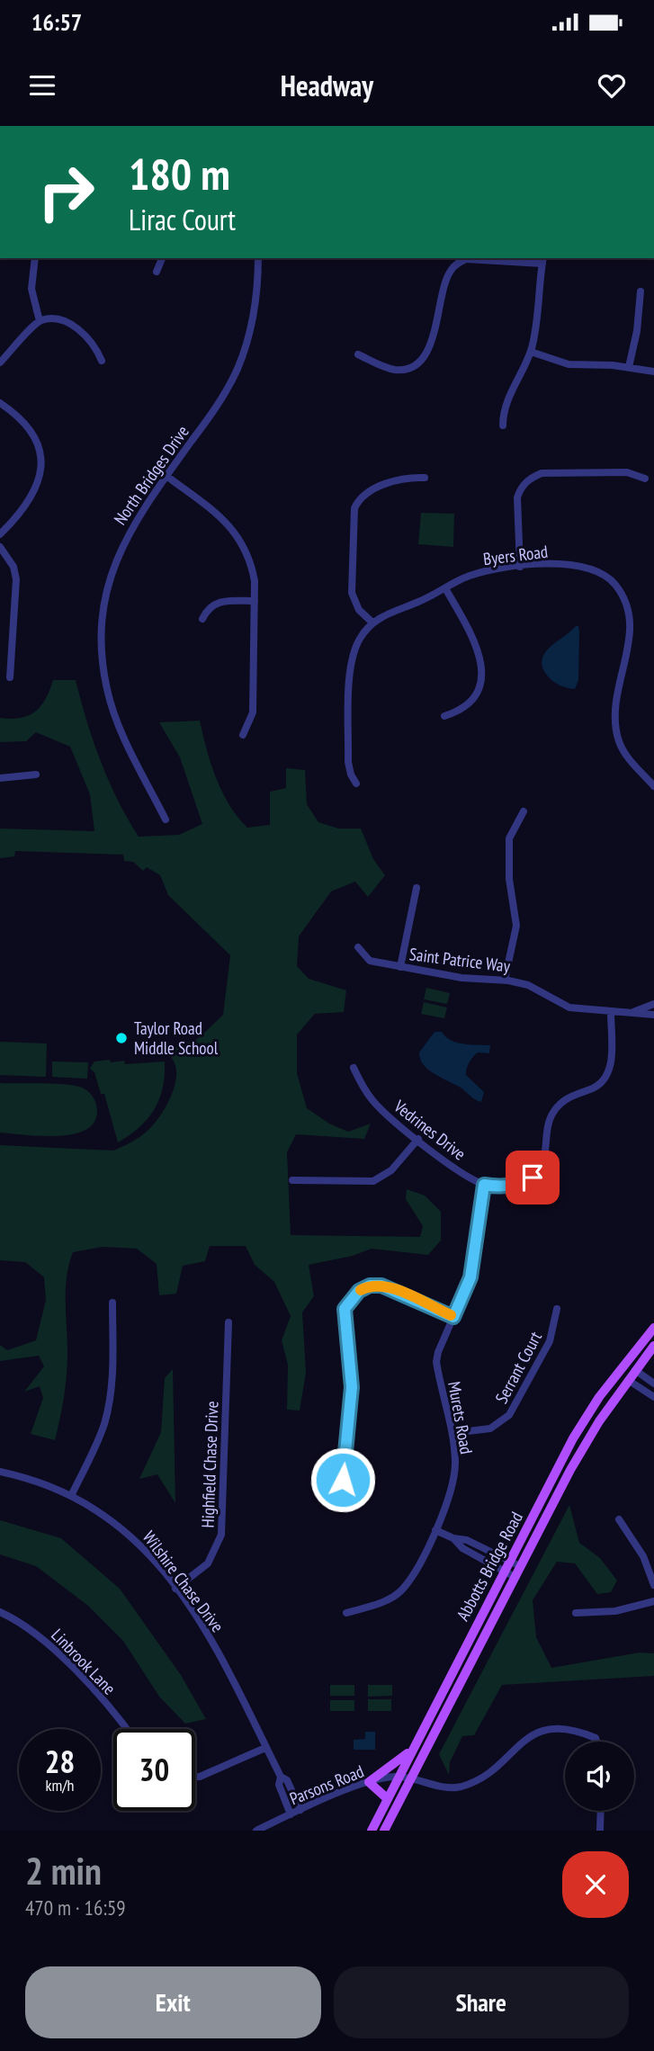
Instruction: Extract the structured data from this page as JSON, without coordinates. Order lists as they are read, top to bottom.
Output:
{
  "streets": {
    "main road": ["Abbotts Bridge Road"],
    "street": [
      "North Bridges Drive",
      "Byers Road",
      "Saint Patrice Way",
      "Vedrines Drive",
      "Serrant Court",
      "Murets Road",
      "Highfield Chase Drive",
      "Wilshire Chase Drive",
      "Linbrook Lane",
      "Parsons Road"
    ]
  },
  "crossings": [
    ["Vedrines Drive", "Murets Road"],
    ["Serrant Court", "Murets Road"],
    ["Highfield Chase Drive", "Wilshire Chase Drive"],
    ["Abbotts Bridge Road", "Parsons Road"],
    ["Wilshire Chase Drive", "Parsons Road"]
  ],
  "places": ["Taylor Road Middle School"],
  "page": {
    "status": "16:57",
    "header": "Headway",
    "turn": ["180 m", "Lirac Court"],
    "speed": "28 km/h",
    "limit": "30",
    "heading": ["2 min", "470 m · 16:59"],
    "buttons": ["Exit", "Share"]
  }
}
